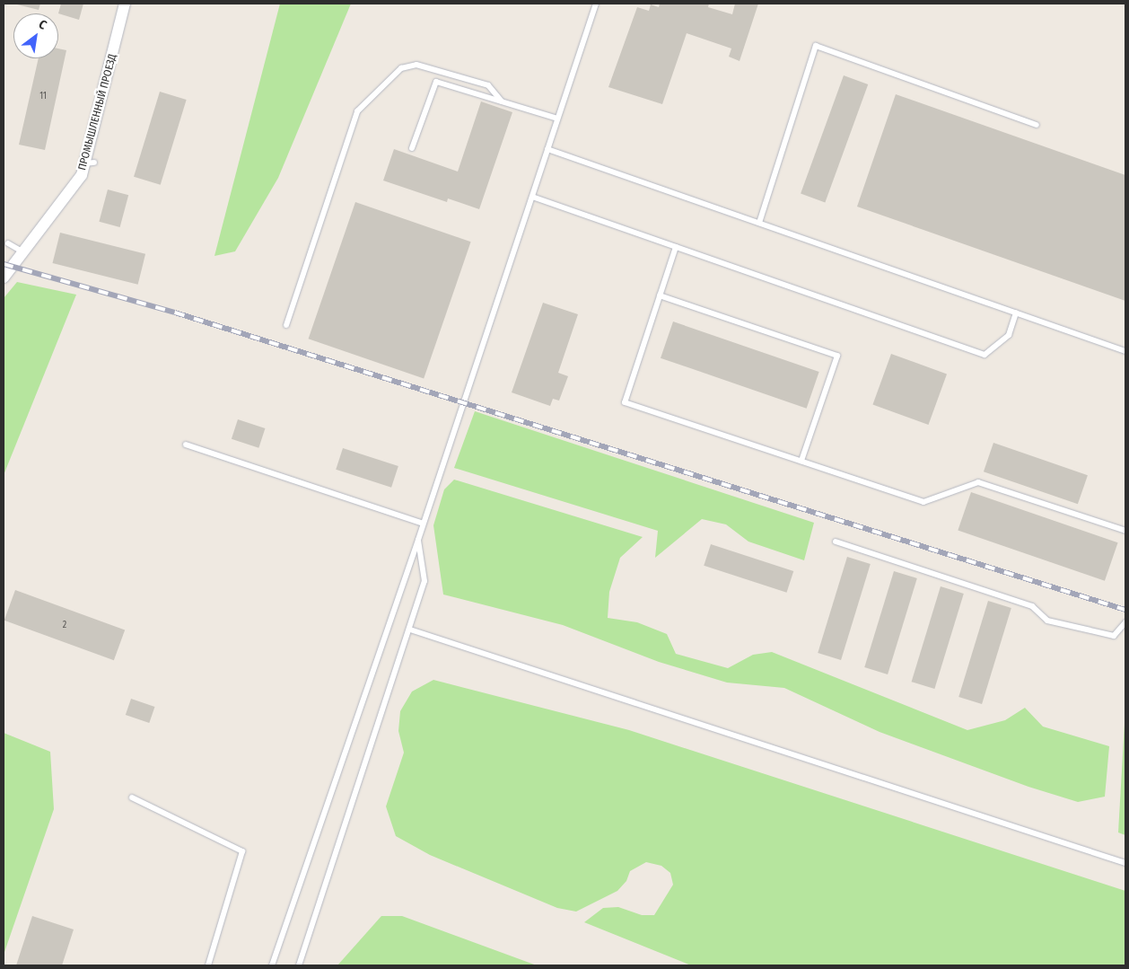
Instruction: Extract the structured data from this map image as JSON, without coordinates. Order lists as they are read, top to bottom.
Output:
{
  "streets": {
    "street": ["ПРОМЫШЛЕННЫЙ ПРОЕЗД"]
  },
  "house_numbers": ["11", "2"],
  "north": "top right"
}
